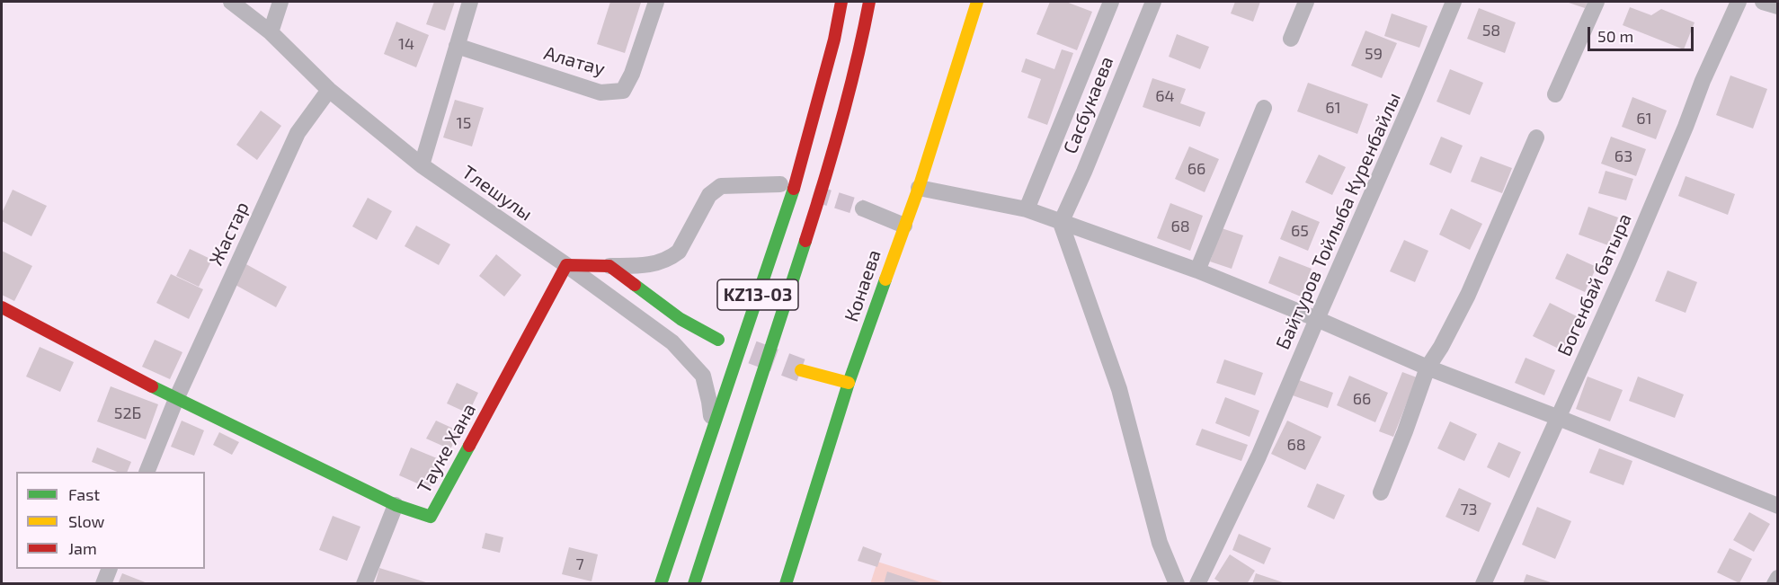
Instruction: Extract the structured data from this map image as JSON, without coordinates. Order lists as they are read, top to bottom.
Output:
{
  "streets": {
    "main road": ["Конаева", "KZ13-03", "Тауке Хана"],
    "street": [
      "Алатау",
      "Сасбукаева",
      "Тлешулы",
      "Байтуров Тойлыба Куренбайлы",
      "Жастар",
      "Богенбай батыра"
    ]
  },
  "crossings": [
    ["Тлешулы", "Жастар"],
    ["Тлешулы", "KZ13-03"],
    ["Тлешулы", "Тауке Хана"],
    ["Жастар", "Тауке Хана"]
  ],
  "house_numbers": [
    "58",
    "14",
    "59",
    "64",
    "61",
    "61",
    "15",
    "63",
    "66",
    "68",
    "65",
    "66",
    "52Б",
    "68",
    "73",
    "7"
  ],
  "legend": ["Fast", "Slow", "Jam"],
  "scale_bar": "50 m"
}
